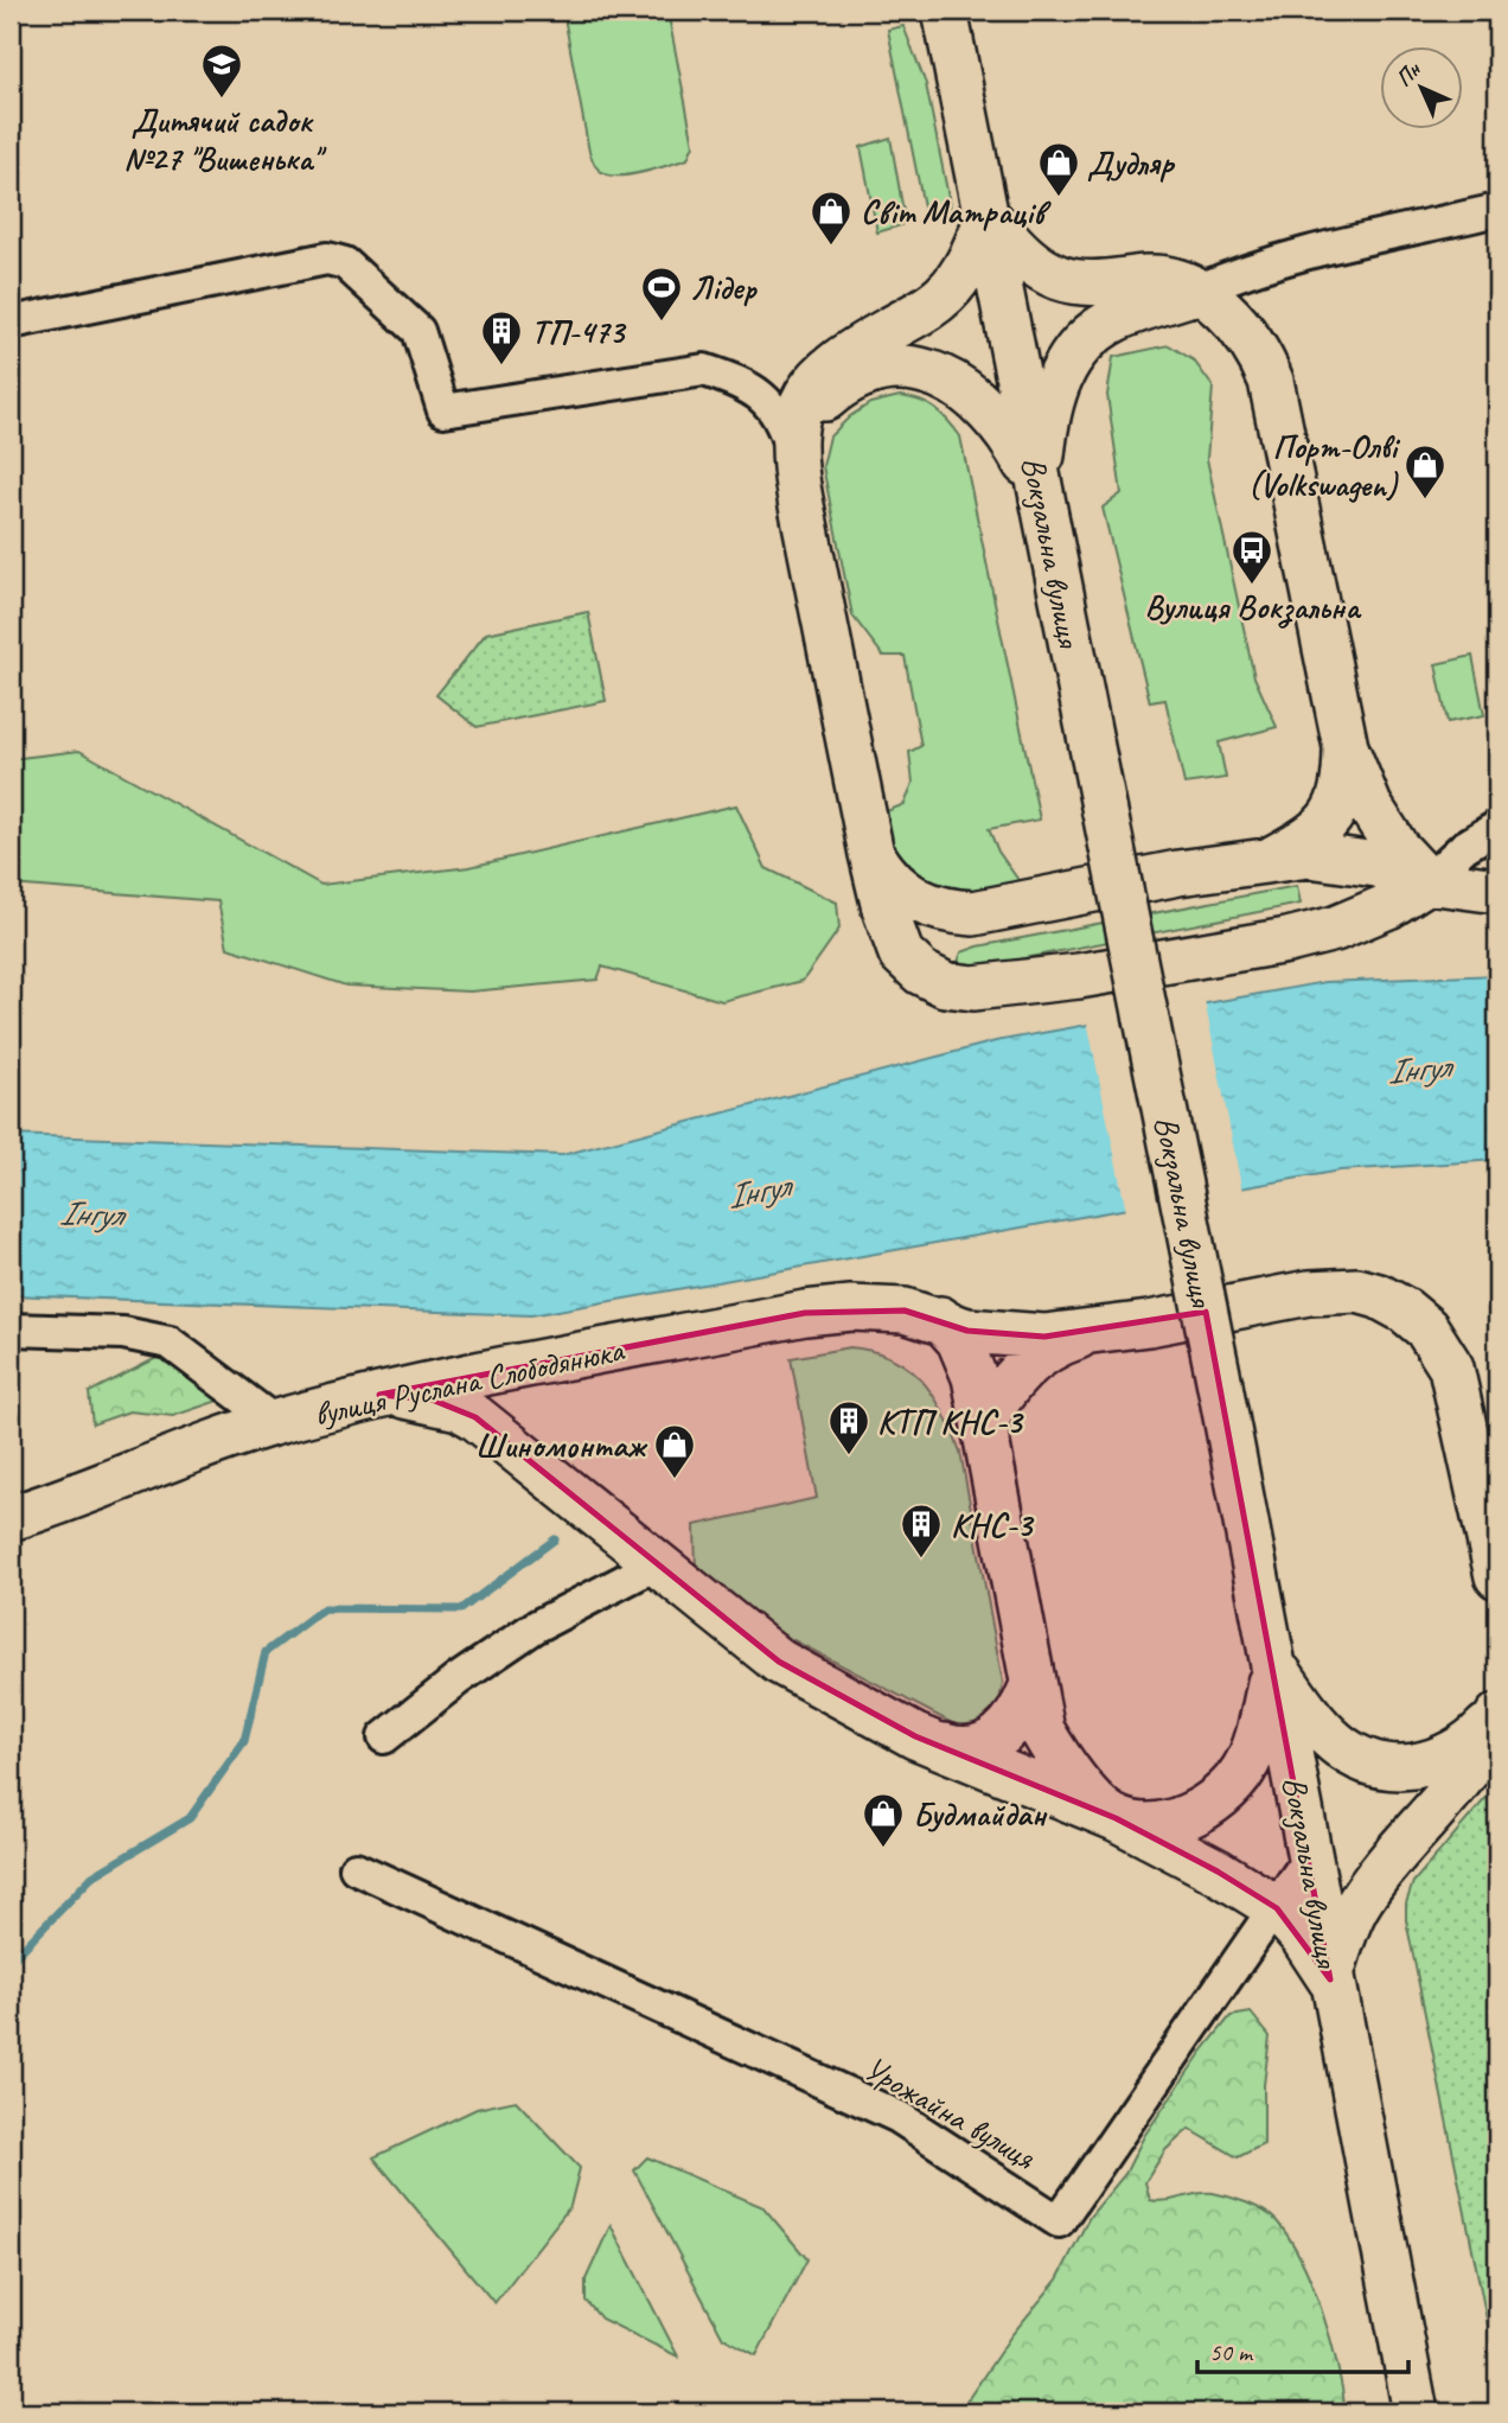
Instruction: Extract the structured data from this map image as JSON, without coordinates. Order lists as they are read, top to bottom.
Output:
{
  "streets": {
    "main road": ["Вокзальна вулиця", "вулиця Руслана Слободянюка"],
    "street": ["Урожайна вулиця"]
  },
  "crossings": [
    ["Вокзальна вулиця", "Урожайна вулиця"]
  ],
  "water": ["Інгул"],
  "places": {
    "school or university": ["Дитячий садок №27 \"Вишенька\""],
    "shop": [
      "Дудляр",
      "Світ Матраців",
      "Порт-Олві (Volkswagen)",
      "Шиномонтаж",
      "Будмайдан"
    ],
    "sports": ["Лідер"],
    "building": ["ТП-473", "КТП КНС-3", "КНС-3"],
    "bus stop": ["Вулиця Вокзальна"]
  },
  "scale_bar": "50 m",
  "north": "top left"
}
